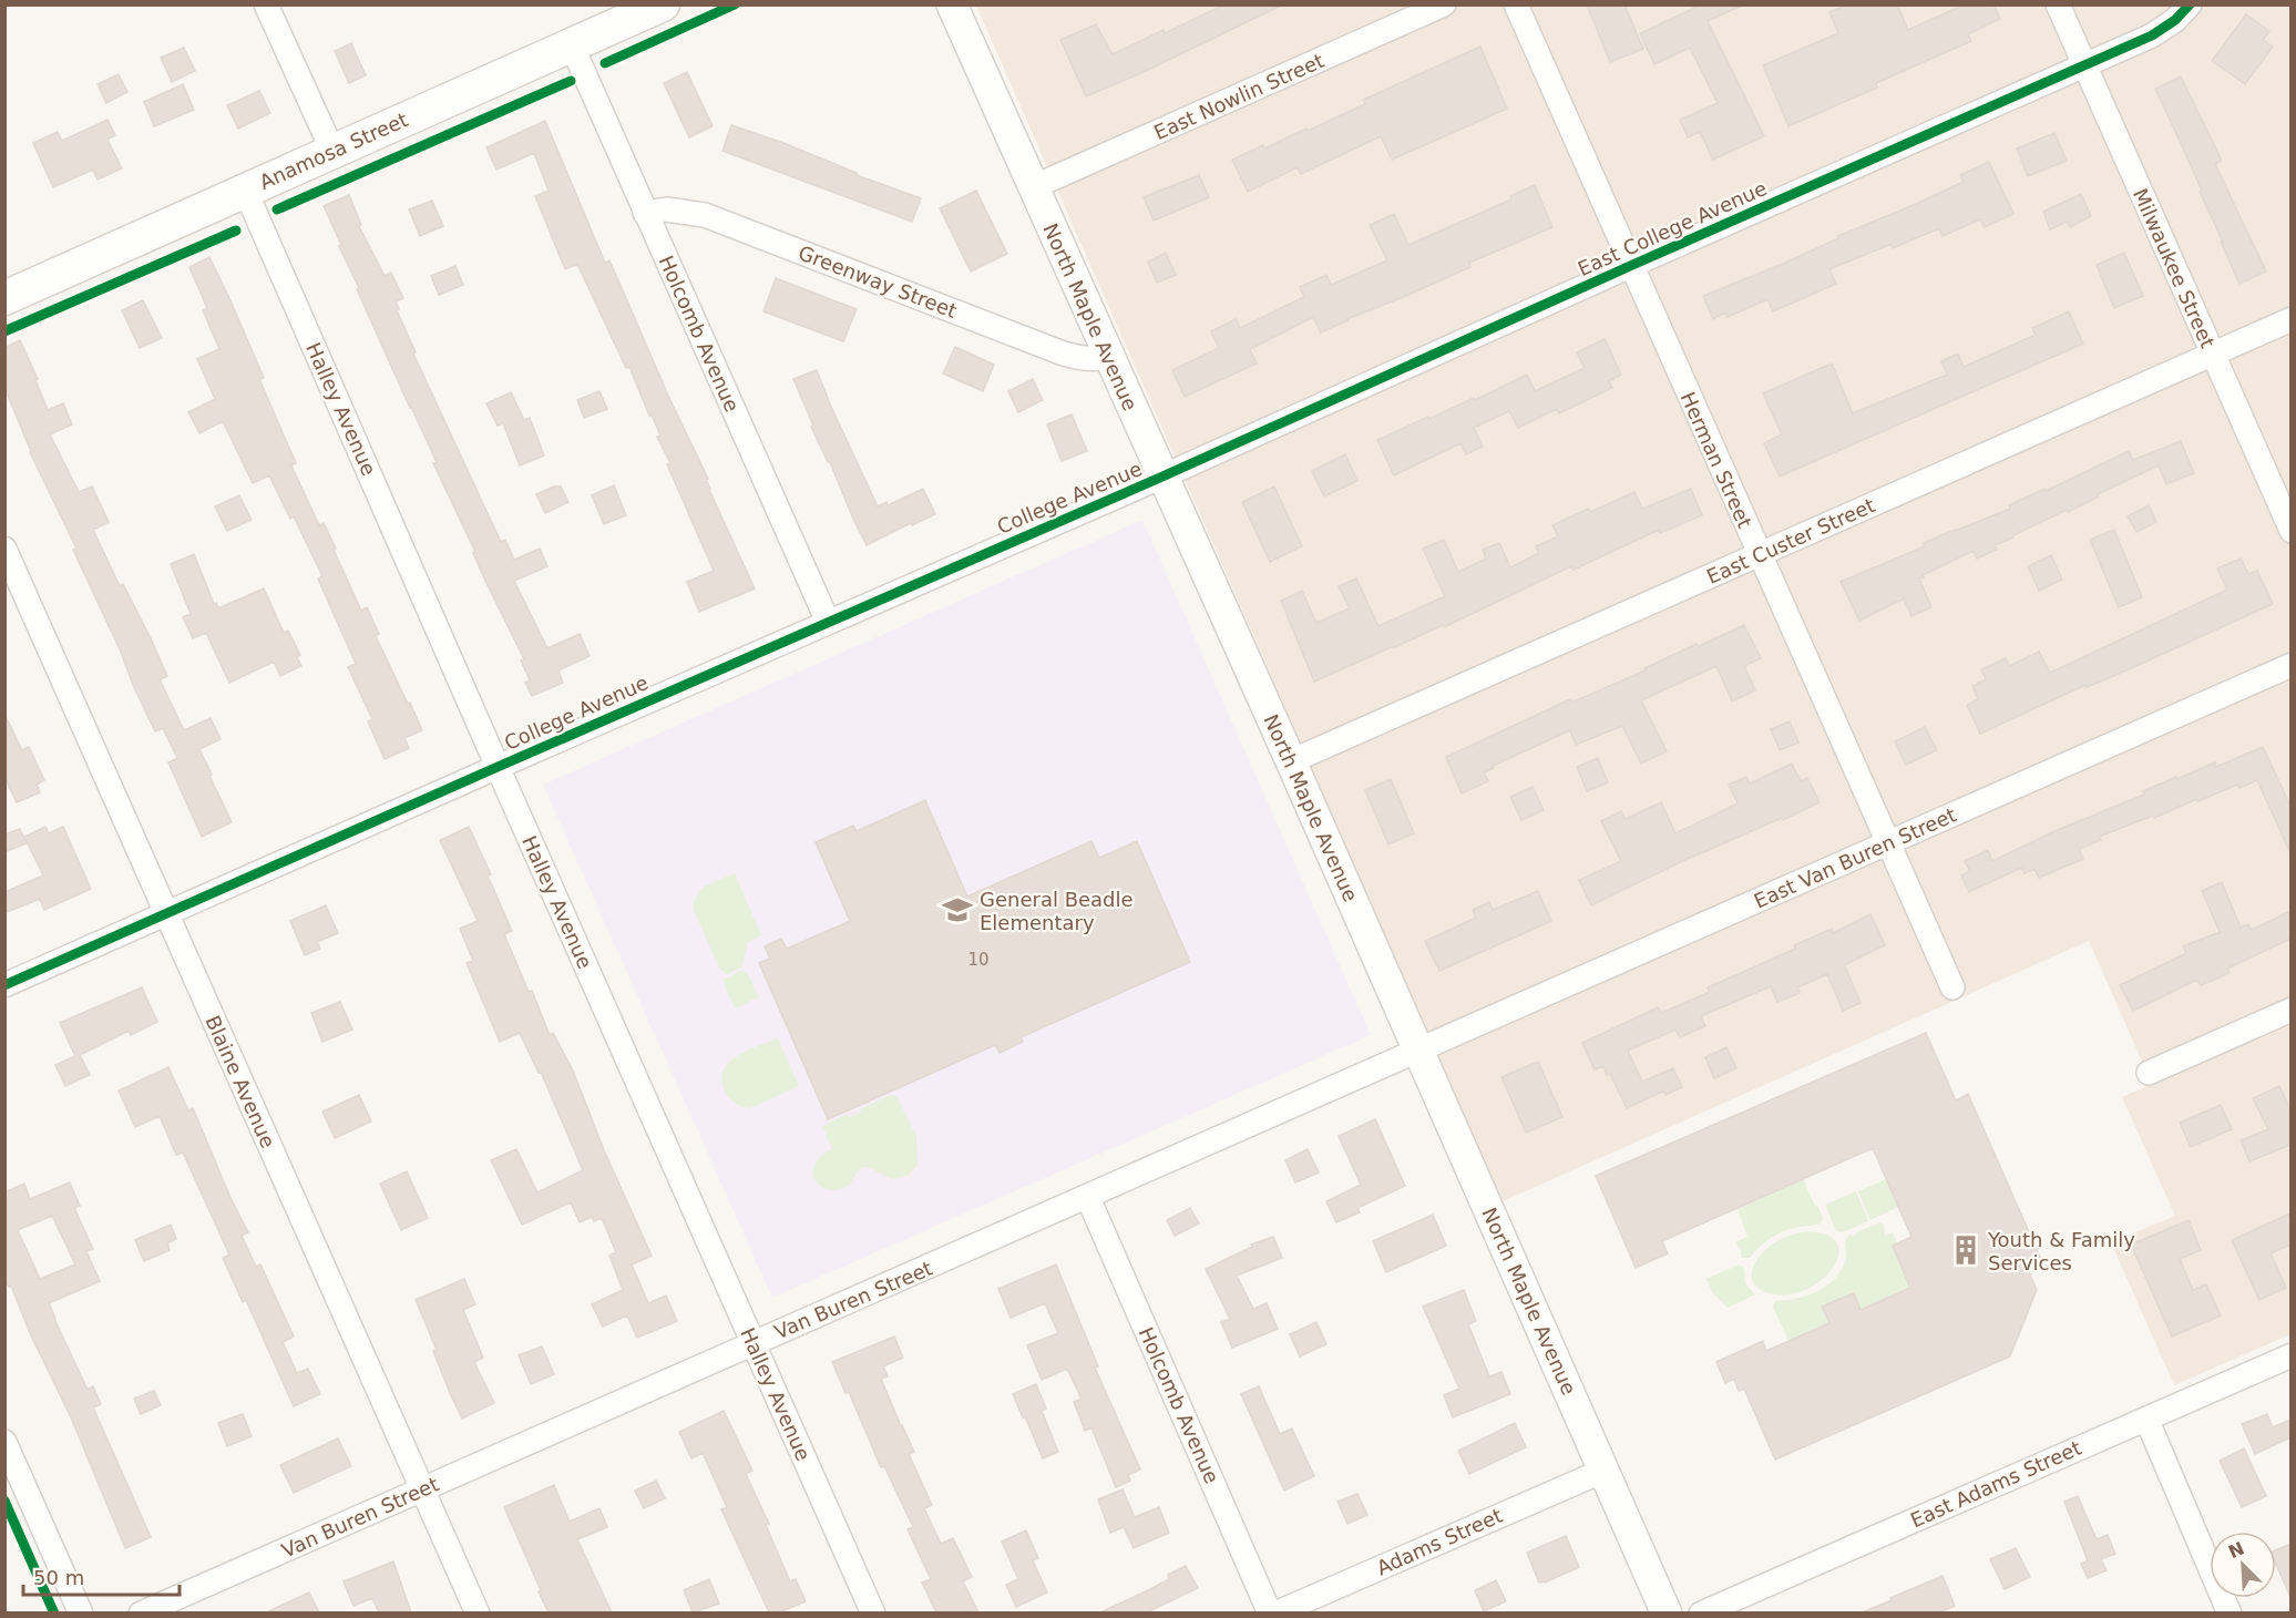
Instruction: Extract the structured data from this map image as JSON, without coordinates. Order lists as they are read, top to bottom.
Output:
{
  "streets": {
    "main road": ["Anamosa Street"],
    "street": [
      "East Nowlin Street",
      "East College Avenue",
      "Milwaukee Street",
      "Greenway Street",
      "North Maple Avenue",
      "Holcomb Avenue",
      "Halley Avenue",
      "Herman Street",
      "College Avenue",
      "East Custer Street",
      "East Van Buren Street",
      "Blaine Avenue",
      "Van Buren Street",
      "East Adams Street",
      "Adams Street"
    ]
  },
  "crossings": [
    ["East Nowlin Street", "North Maple Avenue"],
    ["Anamosa Street", "Holcomb Avenue"],
    ["Anamosa Street", "Halley Avenue"],
    ["East College Avenue", "Milwaukee Street"],
    ["East College Avenue", "North Maple Avenue"],
    ["East College Avenue", "Herman Street"],
    ["East College Avenue", "College Avenue"],
    ["Milwaukee Street", "East Custer Street"],
    ["Greenway Street", "North Maple Avenue"],
    ["Greenway Street", "Holcomb Avenue"],
    ["North Maple Avenue", "College Avenue"],
    ["North Maple Avenue", "East Custer Street"],
    ["North Maple Avenue", "East Van Buren Street"],
    ["North Maple Avenue", "Van Buren Street"],
    ["North Maple Avenue", "Adams Street"],
    ["Holcomb Avenue", "College Avenue"],
    ["Holcomb Avenue", "Van Buren Street"],
    ["Halley Avenue", "College Avenue"],
    ["Halley Avenue", "Van Buren Street"],
    ["Herman Street", "East Custer Street"],
    ["Herman Street", "East Van Buren Street"],
    ["College Avenue", "Blaine Avenue"],
    ["East Van Buren Street", "Van Buren Street"],
    ["Blaine Avenue", "Van Buren Street"]
  ],
  "places": {
    "school or university": ["General Beadle Elementary"],
    "building": ["Youth & Family Services"]
  },
  "house_numbers": ["10"],
  "scale_bar": "50 m",
  "north": "top left"
}
